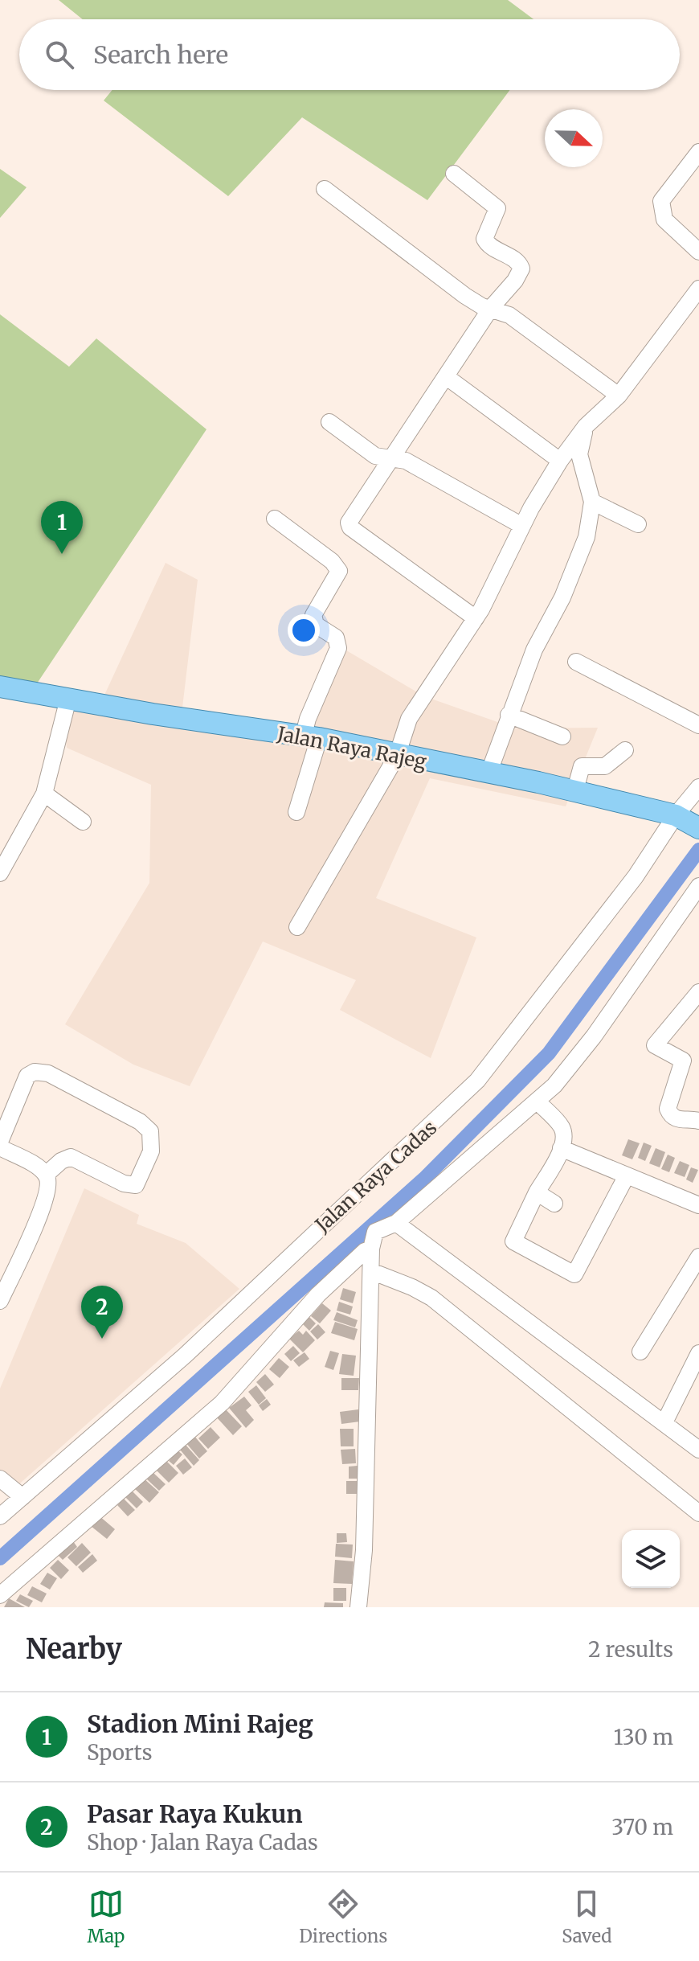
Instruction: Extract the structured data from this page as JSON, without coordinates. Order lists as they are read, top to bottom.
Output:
{
  "streets": {
    "main road": ["Jalan Raya Rajeg"],
    "street": ["Jalan Raya Cadas"]
  },
  "crossings": [
    ["Jalan Raya Rajeg", "Jalan Raya Cadas"]
  ],
  "north": "right",
  "page": {
    "search": "Search here",
    "pins": ["1", "2"],
    "heading": ["Nearby", "2 results"],
    "list": [
      {
        "mark": "1",
        "name": "Stadion Mini Rajeg",
        "note": "Sports",
        "value": "130 m"
      },
      {
        "mark": "2",
        "name": "Pasar Raya Kukun",
        "note": "Shop · Jalan Raya Cadas",
        "value": "370 m"
      }
    ],
    "nav": ["Map", "Directions", "Saved"]
  }
}
